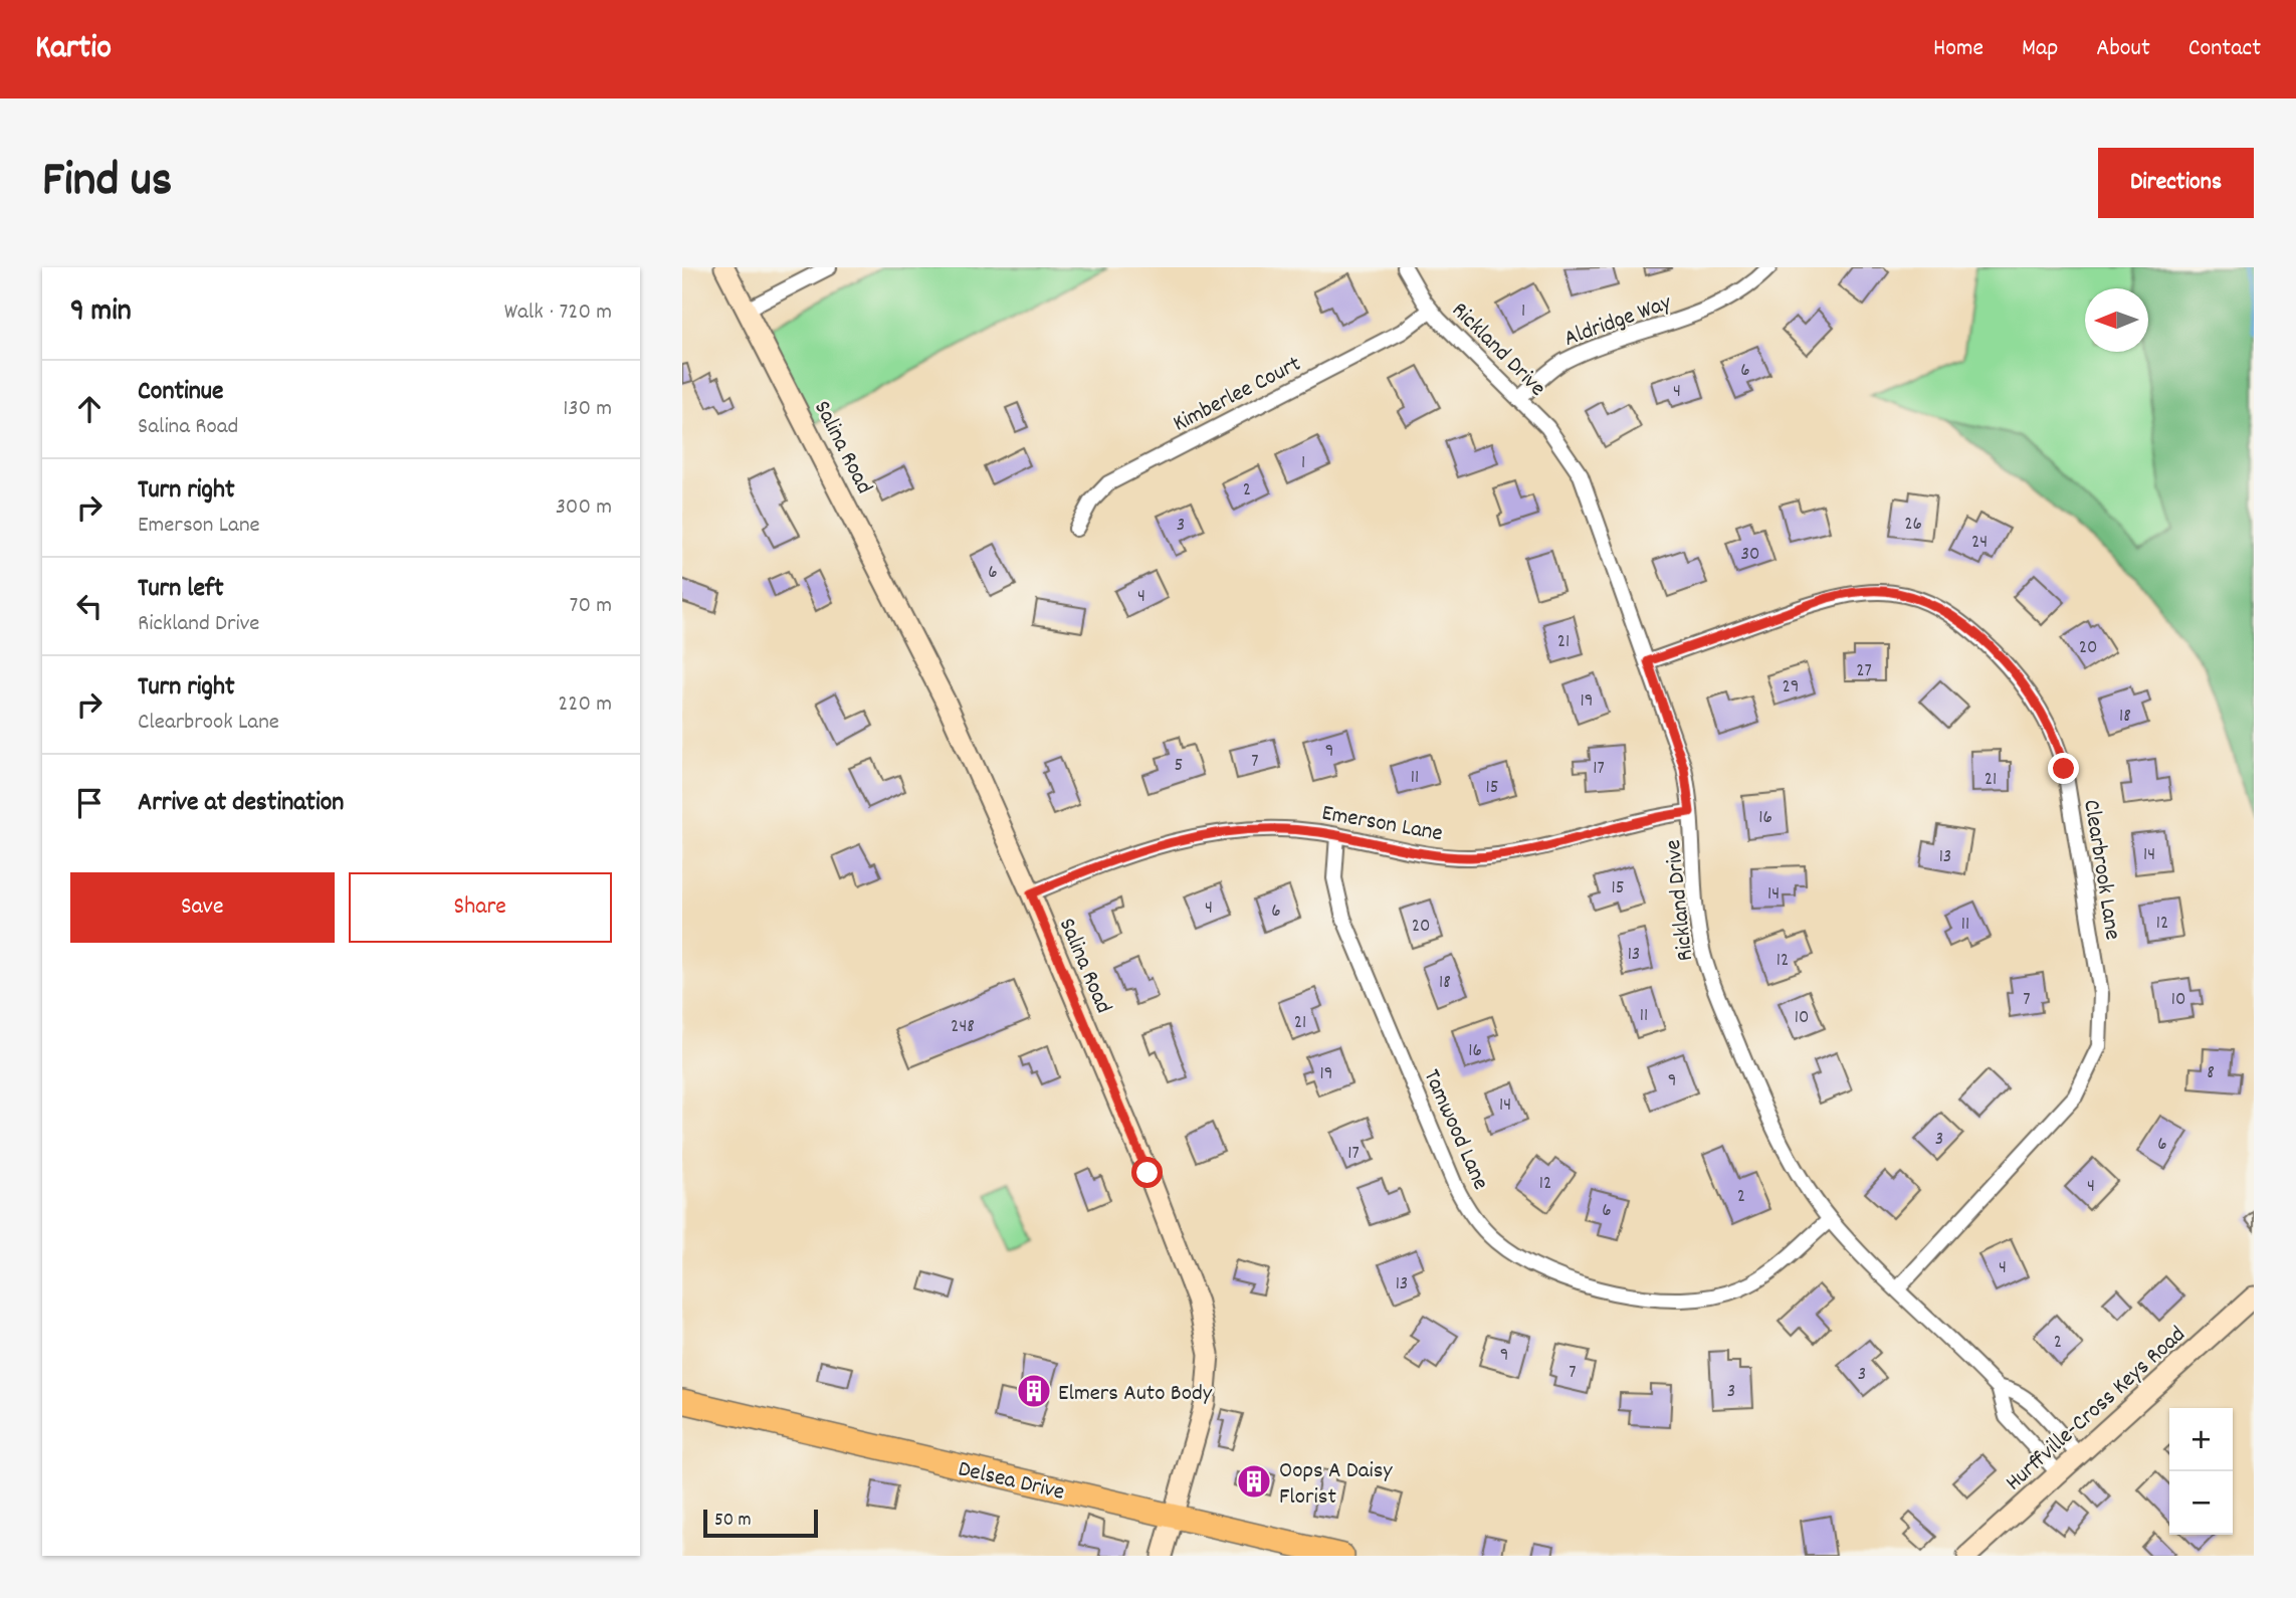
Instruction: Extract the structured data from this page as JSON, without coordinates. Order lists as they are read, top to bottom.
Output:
{
  "streets": {
    "main road": ["Delsea Drive"],
    "street": [
      "Aldridge Way",
      "Rickland Drive",
      "Kimberlee Court",
      "Salina Road",
      "Emerson Lane",
      "Clearbrook Lane",
      "Tamwood Lane",
      "Hurffville-Cross Keys Road"
    ]
  },
  "crossings": [
    ["Aldridge Way", "Rickland Drive"],
    ["Rickland Drive", "Kimberlee Court"],
    ["Rickland Drive", "Emerson Lane"],
    ["Rickland Drive", "Clearbrook Lane"],
    ["Rickland Drive", "Tamwood Lane"],
    ["Rickland Drive", "Hurffville-Cross Keys Road"],
    ["Salina Road", "Emerson Lane"],
    ["Salina Road", "Delsea Drive"],
    ["Emerson Lane", "Tamwood Lane"]
  ],
  "places": {
    "building": ["Elmers Auto Body", "Oops A Daisy Florist"]
  },
  "house_numbers": [
    "1",
    "6",
    "4",
    "1",
    "2",
    "26",
    "3",
    "24",
    "30",
    "6",
    "4",
    "21",
    "20",
    "27",
    "29",
    "19",
    "18",
    "9",
    "7",
    "5",
    "17",
    "11",
    "21",
    "15",
    "16",
    "14",
    "13",
    "15",
    "14",
    "4",
    "6",
    "12",
    "11",
    "20",
    "13",
    "12",
    "18",
    "7",
    "10",
    "11",
    "10",
    "21",
    "248",
    "16",
    "8",
    "19",
    "9",
    "14",
    "3",
    "6",
    "17",
    "12",
    "4",
    "2",
    "6",
    "4",
    "13",
    "2",
    "9",
    "7",
    "3",
    "3"
  ],
  "scale_bar": "50 m",
  "north": "left",
  "page": {
    "header": "Kartio",
    "nav": [
      "Home",
      "Map",
      "About",
      "Contact"
    ],
    "title": "Find us",
    "buttons": [
      "Directions",
      ["Save", "Share"]
    ],
    "heading": ["9 min", "Walk · 720 m"],
    "list": [
      ["Continue", "Salina Road", "130 m"],
      ["Turn right", "Emerson Lane", "300 m"],
      ["Turn left", "Rickland Drive", "70 m"],
      ["Turn right", "Clearbrook Lane", "220 m"],
      "Arrive at destination"
    ],
    "map_buttons": ["+", "−"],
    "scale": "50 m"
  }
}
